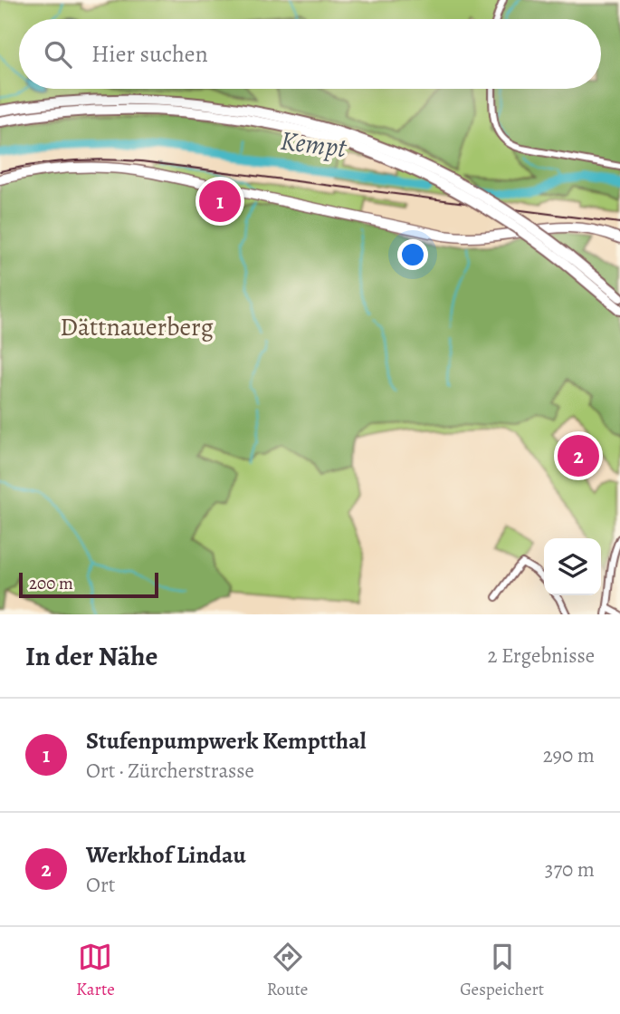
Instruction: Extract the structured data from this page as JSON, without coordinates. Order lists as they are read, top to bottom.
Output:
{
  "water": ["Kempt"],
  "parks": ["Dättnauerberg"],
  "scale_bar": "200 m",
  "page": {
    "search": "Hier suchen",
    "pins": ["1", "2"],
    "scale": "200 m",
    "heading": ["In der Nähe", "2 Ergebnisse"],
    "list": [
      {
        "mark": "1",
        "name": "Stufenpumpwerk Kemptthal",
        "note": "Ort · Zürcherstrasse",
        "value": "290 m"
      },
      {
        "mark": "2",
        "name": "Werkhof Lindau",
        "note": "Ort",
        "value": "370 m"
      }
    ],
    "nav": ["Karte", "Route", "Gespeichert"]
  }
}
